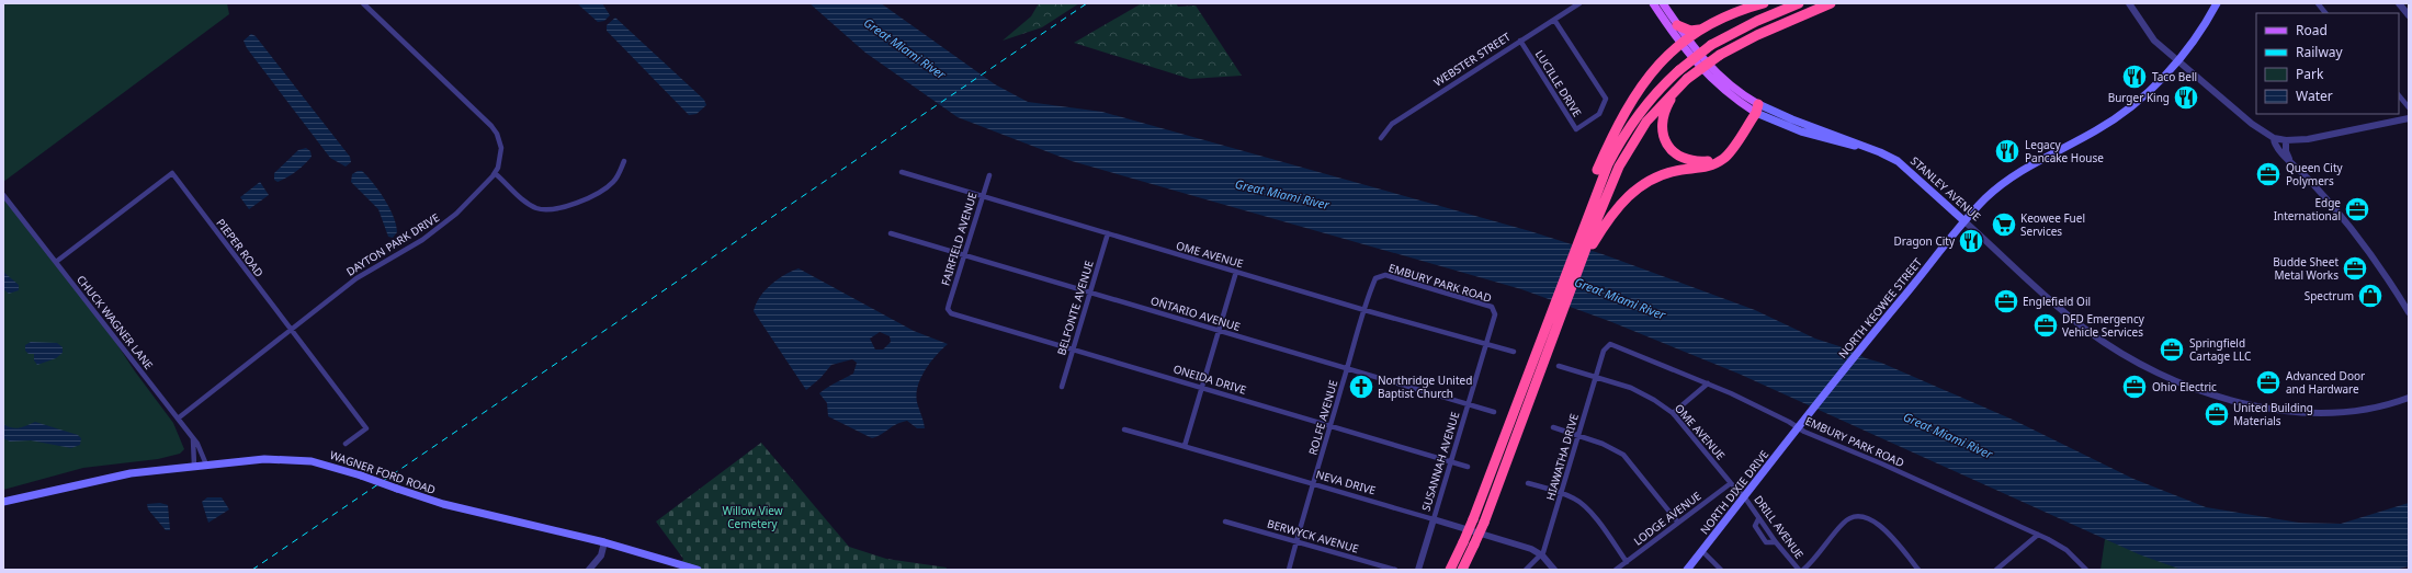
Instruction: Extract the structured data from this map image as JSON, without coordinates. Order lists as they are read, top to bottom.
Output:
{
  "streets": {
    "main road": [
      "STANLEY AVENUE",
      "NORTH KEOWEE STREET",
      "WAGNER FORD ROAD",
      "NORTH DIXIE DRIVE"
    ],
    "street": [
      "WEBSTER STREET",
      "LUCILLE DRIVE",
      "FAIRFIELD AVENUE",
      "DAYTON PARK DRIVE",
      "PIEPER ROAD",
      "OME AVENUE",
      "EMBURY PARK ROAD",
      "BELFONTE AVENUE",
      "ONTARIO AVENUE",
      "CHUCK WAGNER LANE",
      "ONEIDA DRIVE",
      "ROLFE AVENUE",
      "HIAWATHA DRIVE",
      "SUSANNAH AVENUE",
      "NEVA DRIVE",
      "LODGE AVENUE",
      "DRILL AVENUE",
      "BERWYCK AVENUE"
    ]
  },
  "crossings": [
    ["WEBSTER STREET", "LUCILLE DRIVE"],
    ["STANLEY AVENUE", "NORTH KEOWEE STREET"],
    ["FAIRFIELD AVENUE", "OME AVENUE"],
    ["FAIRFIELD AVENUE", "ONTARIO AVENUE"],
    ["FAIRFIELD AVENUE", "ONEIDA DRIVE"],
    ["DAYTON PARK DRIVE", "PIEPER ROAD"],
    ["DAYTON PARK DRIVE", "CHUCK WAGNER LANE"],
    ["PIEPER ROAD", "CHUCK WAGNER LANE"],
    ["OME AVENUE", "BELFONTE AVENUE"],
    ["OME AVENUE", "ROLFE AVENUE"],
    ["OME AVENUE", "HIAWATHA DRIVE"],
    ["OME AVENUE", "SUSANNAH AVENUE"],
    ["OME AVENUE", "NORTH DIXIE DRIVE"],
    ["OME AVENUE", "LODGE AVENUE"],
    ["OME AVENUE", "DRILL AVENUE"],
    ["EMBURY PARK ROAD", "NORTH KEOWEE STREET"],
    ["EMBURY PARK ROAD", "ROLFE AVENUE"],
    ["EMBURY PARK ROAD", "HIAWATHA DRIVE"],
    ["EMBURY PARK ROAD", "SUSANNAH AVENUE"],
    ["EMBURY PARK ROAD", "NORTH DIXIE DRIVE"],
    ["BELFONTE AVENUE", "ONTARIO AVENUE"],
    ["BELFONTE AVENUE", "ONEIDA DRIVE"],
    ["NORTH KEOWEE STREET", "NORTH DIXIE DRIVE"],
    ["ONTARIO AVENUE", "ROLFE AVENUE"],
    ["ONTARIO AVENUE", "SUSANNAH AVENUE"],
    ["CHUCK WAGNER LANE", "WAGNER FORD ROAD"],
    ["ONEIDA DRIVE", "ROLFE AVENUE"],
    ["ONEIDA DRIVE", "SUSANNAH AVENUE"],
    ["ROLFE AVENUE", "NEVA DRIVE"],
    ["ROLFE AVENUE", "BERWYCK AVENUE"],
    ["HIAWATHA DRIVE", "NEVA DRIVE"],
    ["SUSANNAH AVENUE", "NEVA DRIVE"],
    ["NORTH DIXIE DRIVE", "DRILL AVENUE"]
  ],
  "water": ["Great Miami River"],
  "parks": ["Willow View Cemetery"],
  "places": {
    "restaurant": [
      "Taco Bell",
      "Burger King",
      "Legacy Pancake House",
      "Dragon City"
    ],
    "office": [
      "Queen City Polymers",
      "Edge International",
      "Budde Sheet Metal Works",
      "Englefield Oil",
      "DFD Emergency Vehicle Services",
      "Springfield Cartage LLC",
      "Advanced Door and Hardware",
      "Ohio Electric",
      "United Building Materials"
    ],
    "supermarket": ["Keowee Fuel Services"],
    "shop": ["Spectrum"],
    "church": ["Northridge United Baptist Church"]
  },
  "legend": [
    "Road",
    "Railway",
    "Park",
    "Water"
  ]
}
